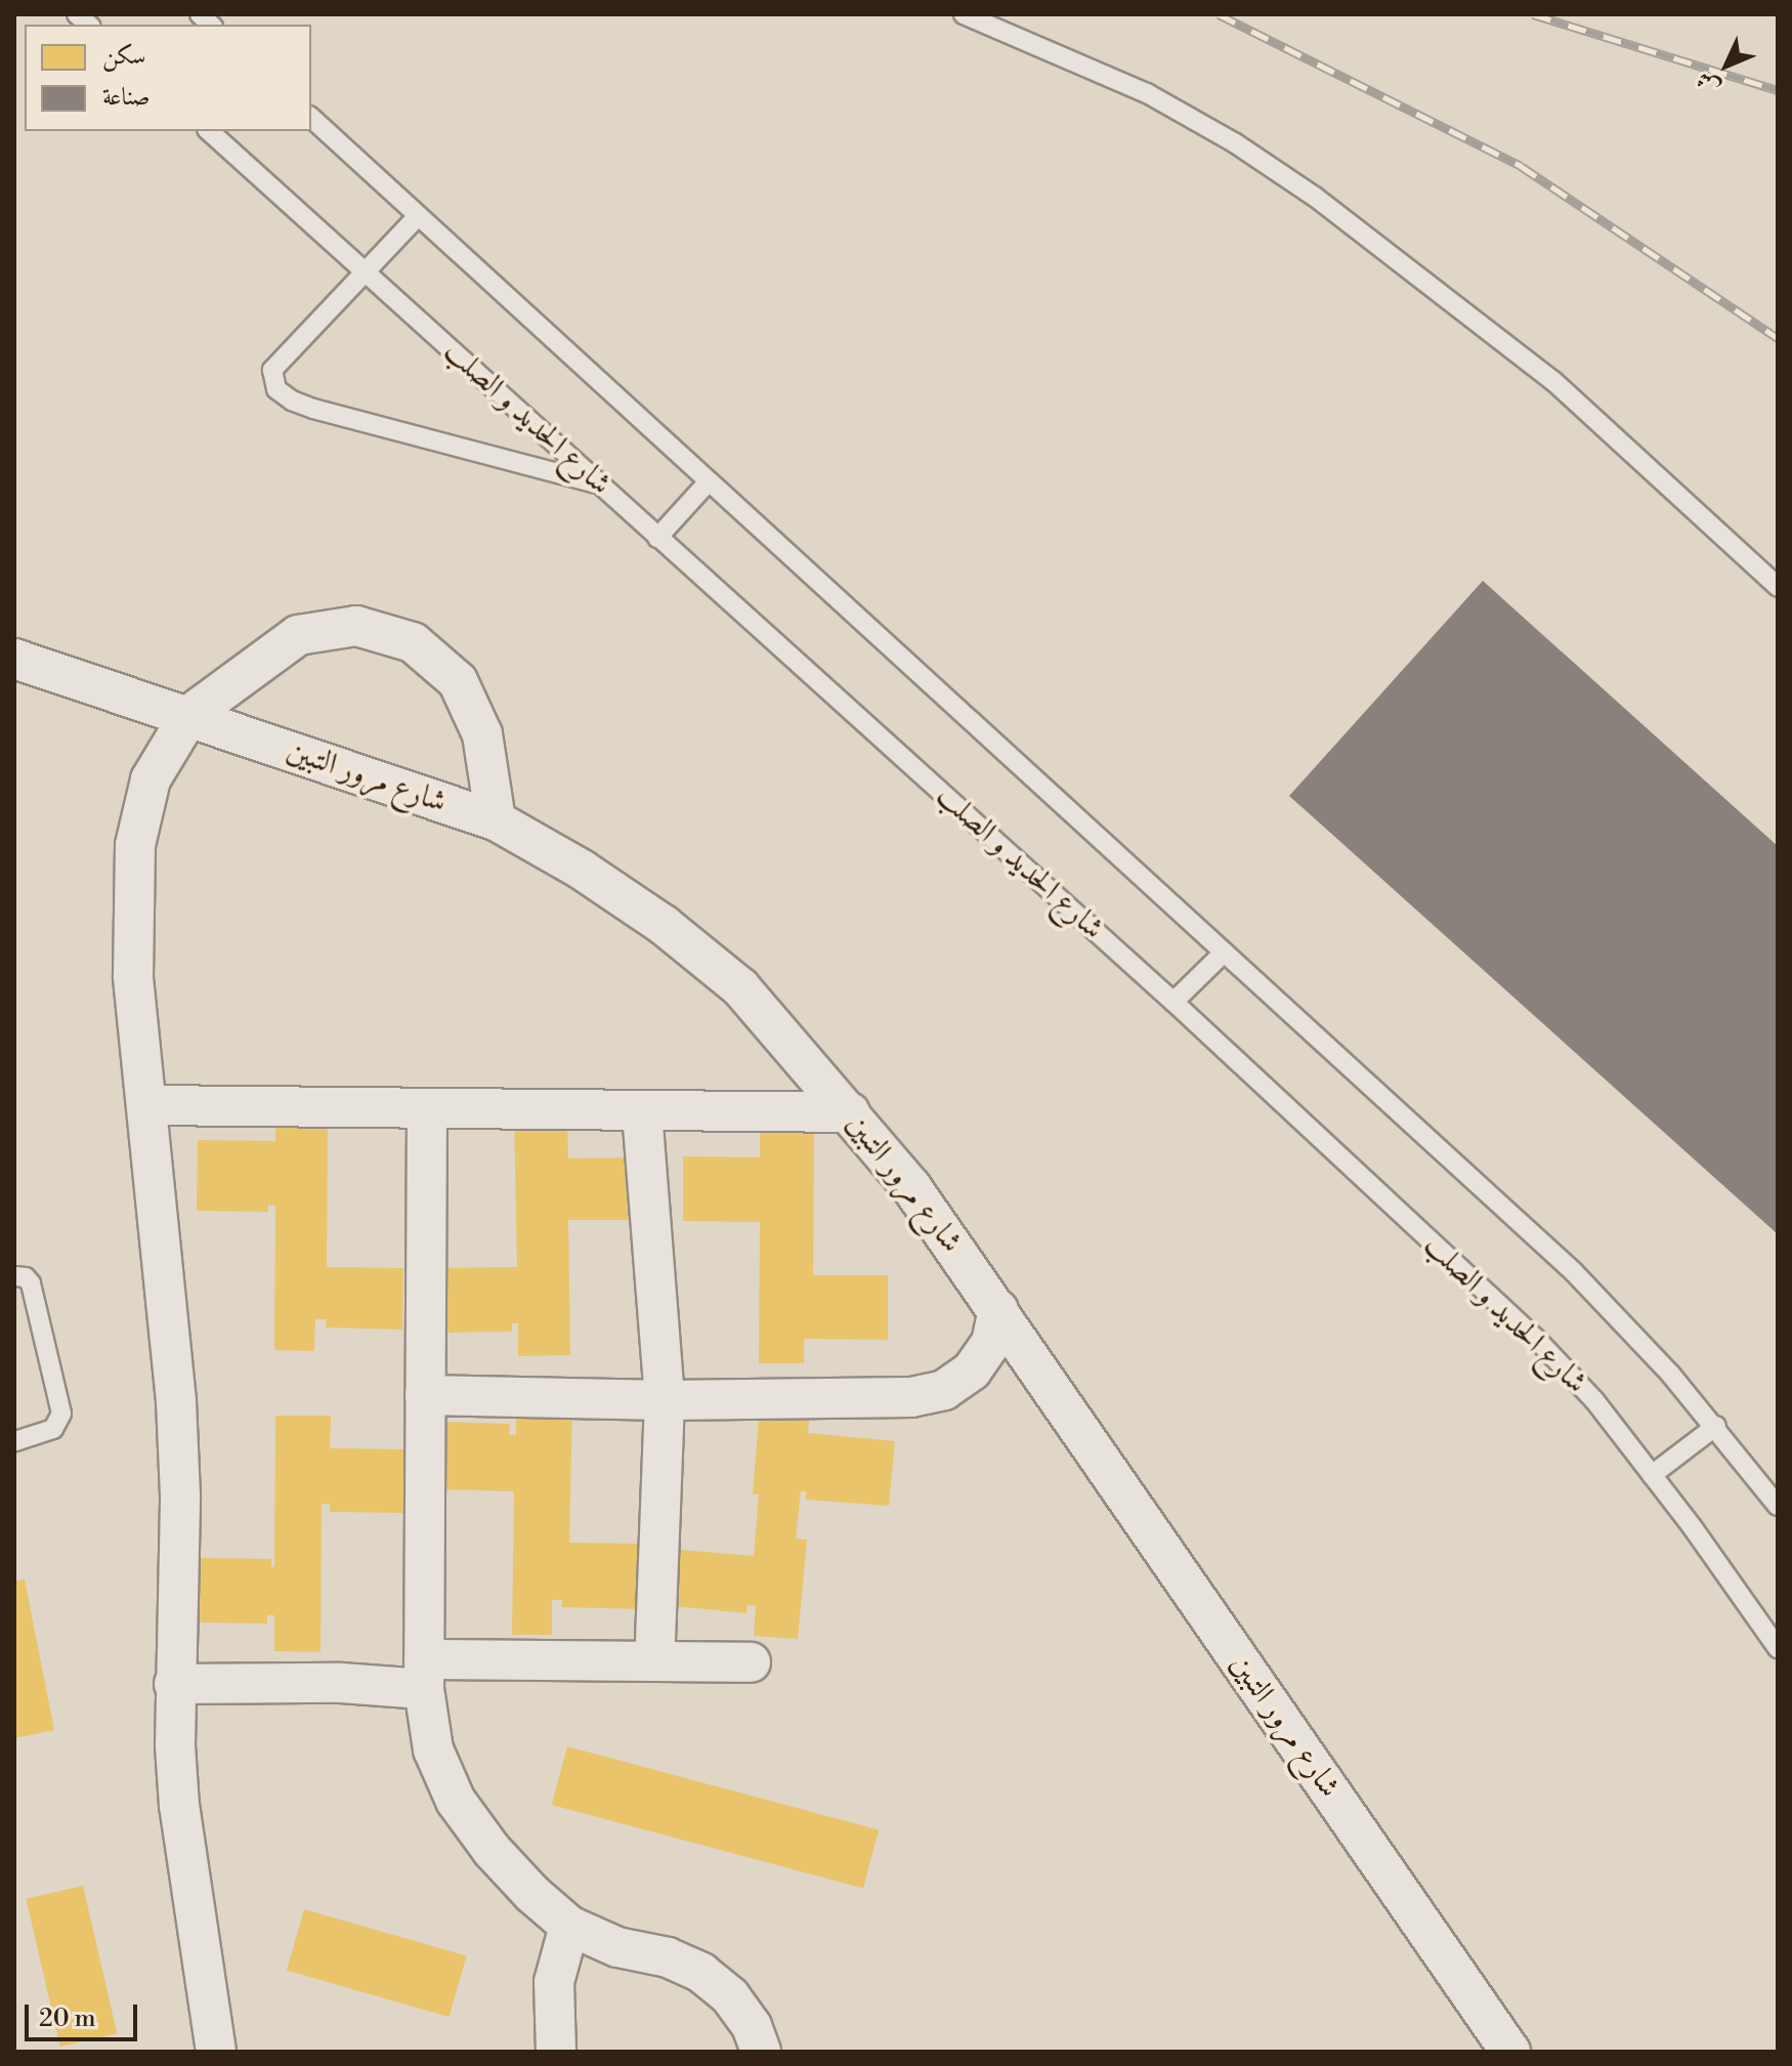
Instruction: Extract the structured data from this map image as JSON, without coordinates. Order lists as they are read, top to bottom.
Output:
{
  "streets": {
    "street": ["شارع مرور التبين"],
    "lane": ["شارع الحديد و الصلب"]
  },
  "legend": ["سكن", "صناعة"],
  "scale_bar": "20 m",
  "north": "bottom left"
}
